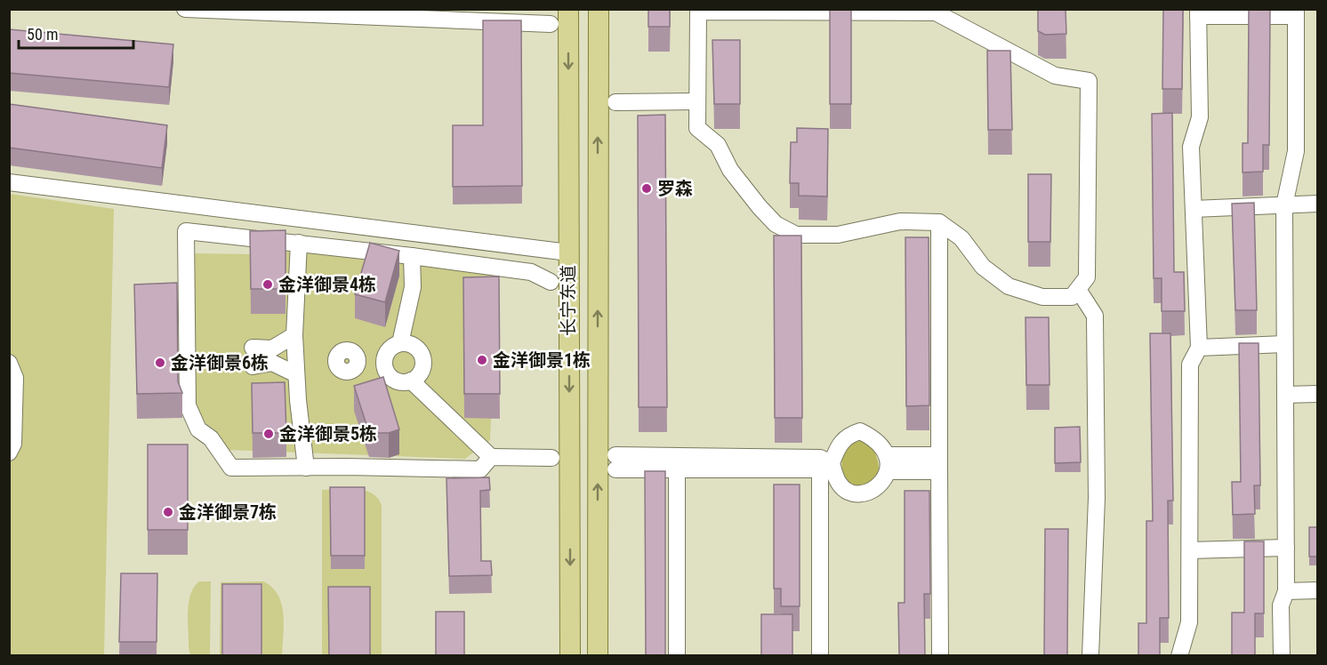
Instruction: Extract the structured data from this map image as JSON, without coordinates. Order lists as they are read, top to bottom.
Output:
{
  "streets": {
    "main road": ["长宁东道"]
  },
  "places": [
    "罗森",
    "金洋御景4栋",
    "金洋御景1栋",
    "金洋御景6栋",
    "金洋御景5栋",
    "金洋御景7栋"
  ],
  "scale_bar": "50 m"
}
